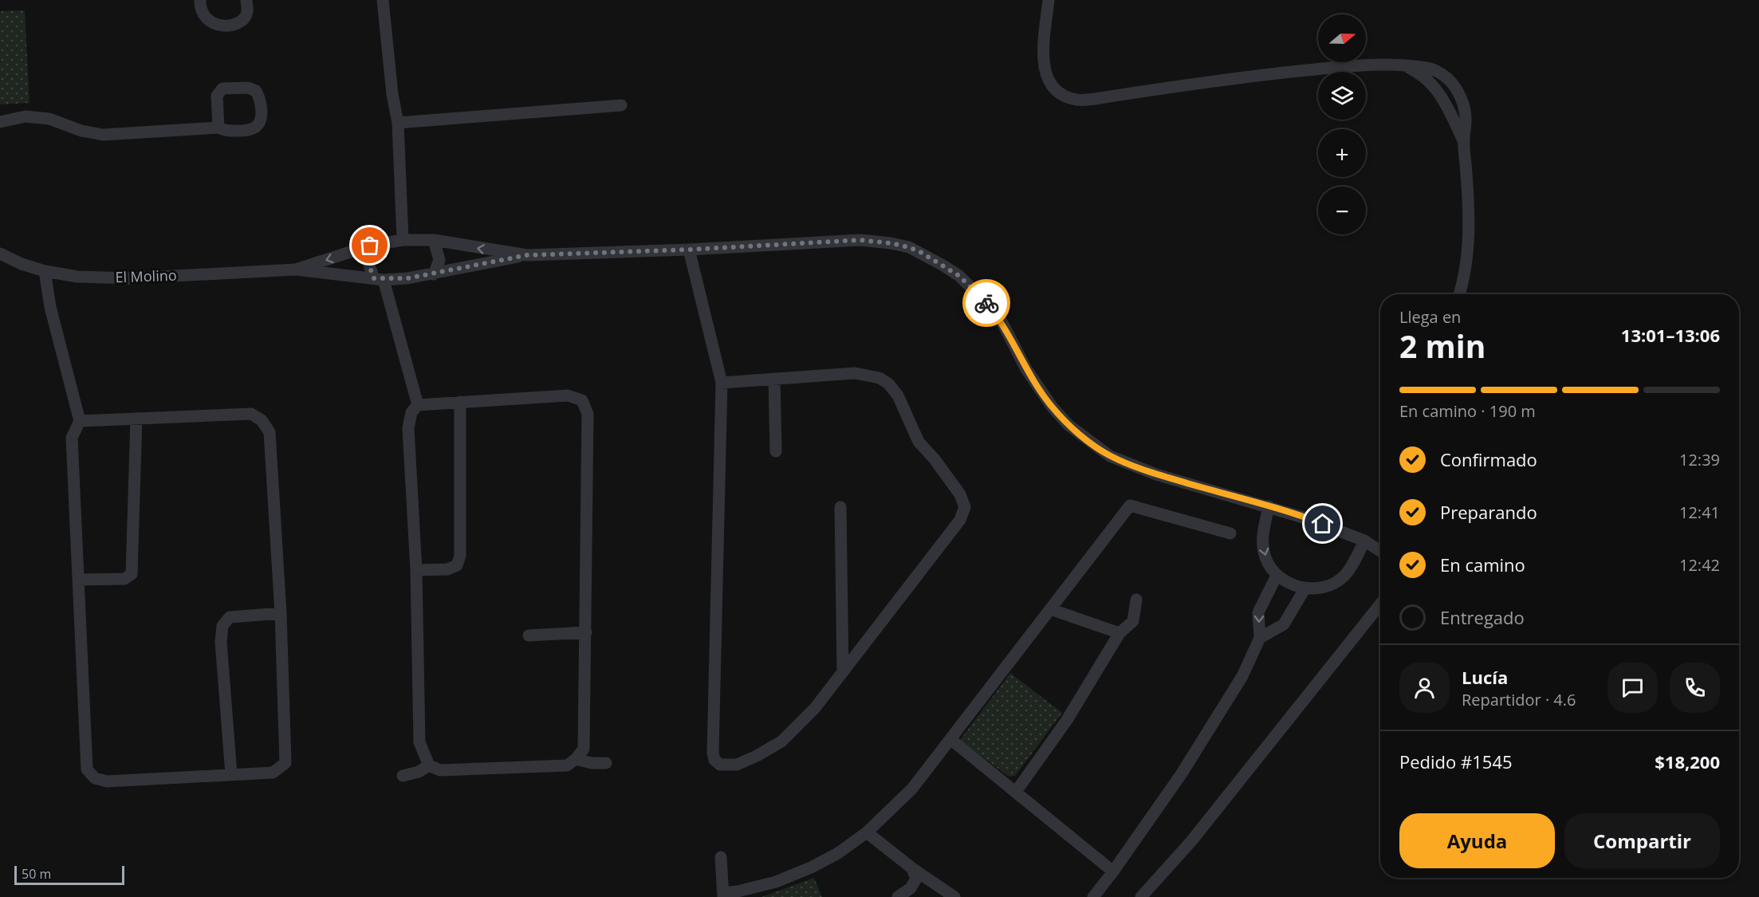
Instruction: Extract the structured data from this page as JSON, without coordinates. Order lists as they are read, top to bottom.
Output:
{
  "streets": {
    "street": ["El Molino"]
  },
  "scale_bar": "50 m",
  "north": "right",
  "page": {
    "map_buttons": ["+", "−"],
    "heading": ["2 min", "Llega en", "13:01–13:06"],
    "panel": [
      "Lucía",
      "Repartidor · 4.6",
      "Pedido #1545",
      "$18,200"
    ],
    "bar": "En camino · 190 m",
    "list": [
      ["Confirmado", "12:39"],
      ["Preparando", "12:41"],
      ["En camino", "12:42"],
      "Entregado"
    ],
    "buttons": ["Ayuda", "Compartir"],
    "scale": "50 m"
  }
}
